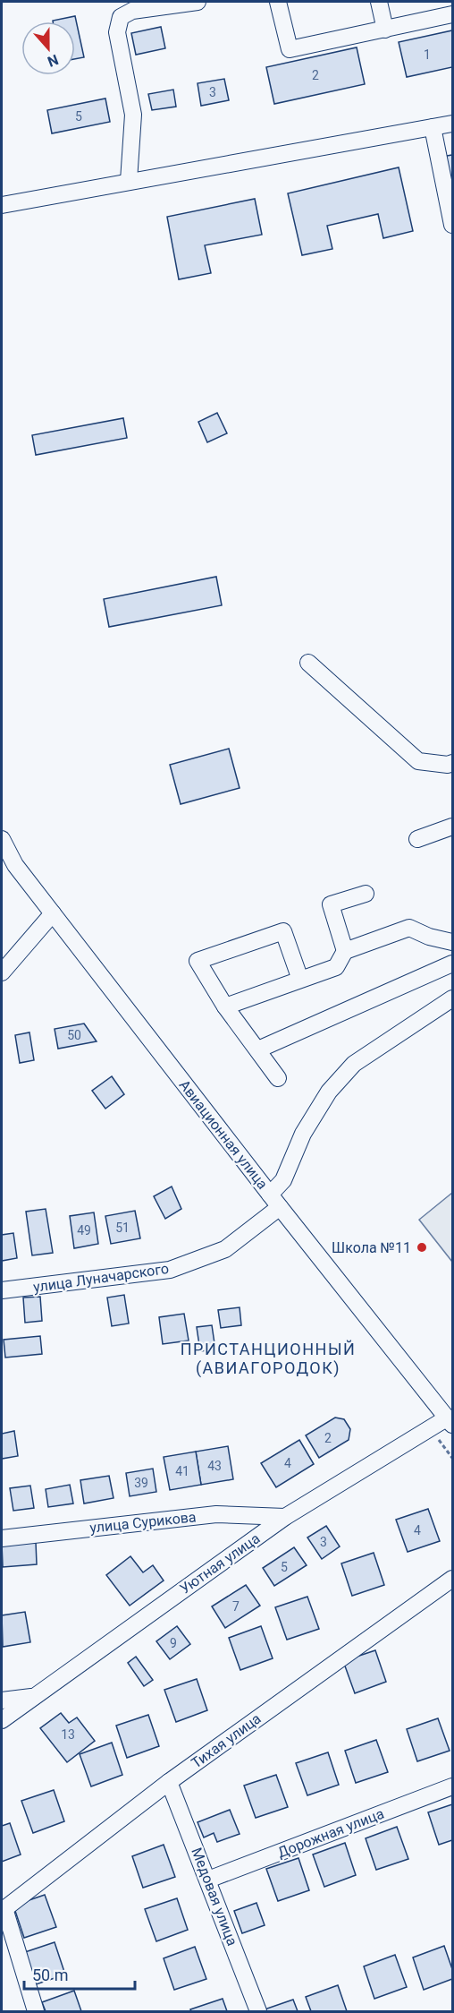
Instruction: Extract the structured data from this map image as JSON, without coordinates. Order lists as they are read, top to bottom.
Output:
{
  "streets": {
    "street": [
      "Авиационная улица",
      "улица Луначарского",
      "улица Сурикова",
      "Уютная улица",
      "Тихая улица",
      "Дорожная улица",
      "Медовая улица"
    ]
  },
  "crossings": [
    ["Авиационная улица", "улица Луначарского"],
    ["Авиационная улица", "Уютная улица"],
    ["улица Сурикова", "Уютная улица"],
    ["Тихая улица", "Медовая улица"],
    ["Дорожная улица", "Медовая улица"]
  ],
  "districts": ["ПРИСТАНЦИОННЫЙ (АВИАГОРОДОК)"],
  "places": ["Школа №11"],
  "house_numbers": [
    "1",
    "2",
    "3",
    "5",
    "50",
    "51",
    "49",
    "2",
    "4",
    "43",
    "41",
    "39",
    "4",
    "3",
    "5",
    "7",
    "9",
    "13"
  ],
  "scale_bar": "50 m",
  "north": "bottom"
}
